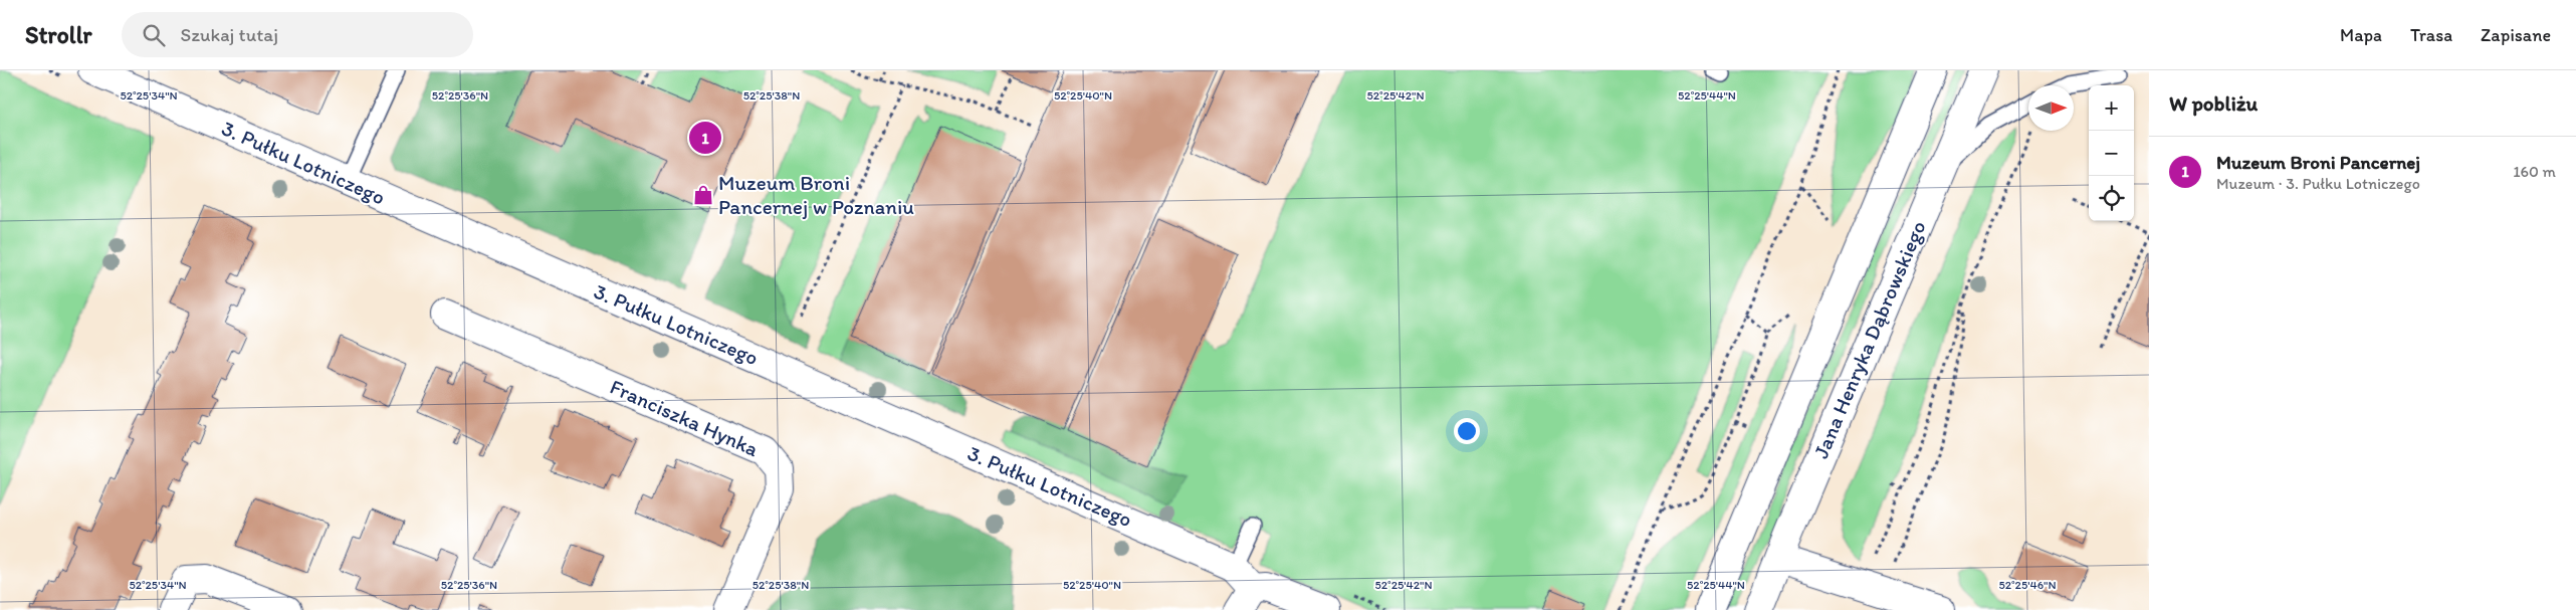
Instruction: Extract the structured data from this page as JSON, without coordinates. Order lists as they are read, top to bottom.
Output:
{
  "streets": {
    "street": ["3. Pułku Lotniczego", "Jana Henryka Dąbrowskiego", "Franciszka Hynka"]
  },
  "places": {
    "shop": ["Muzeum Broni Pancernej w Poznaniu"]
  },
  "north": "right",
  "page": {
    "header": "Strollr",
    "search": "Szukaj tutaj",
    "nav": ["Mapa", "Trasa", "Zapisane"],
    "heading": "W pobliżu",
    "map_buttons": ["+", "−"],
    "pins": "1",
    "list": [
      {
        "mark": "1",
        "name": "Muzeum Broni Pancernej",
        "note": "Muzeum · 3. Pułku Lotniczego",
        "value": "160 m"
      }
    ]
  },
  "coordinates": [
    "52°25'34\"N",
    "52°25'36\"N",
    "52°25'38\"N",
    "52°25'40\"N",
    "52°25'42\"N",
    "52°25'44\"N",
    "52°25'46\"N"
  ]
}
